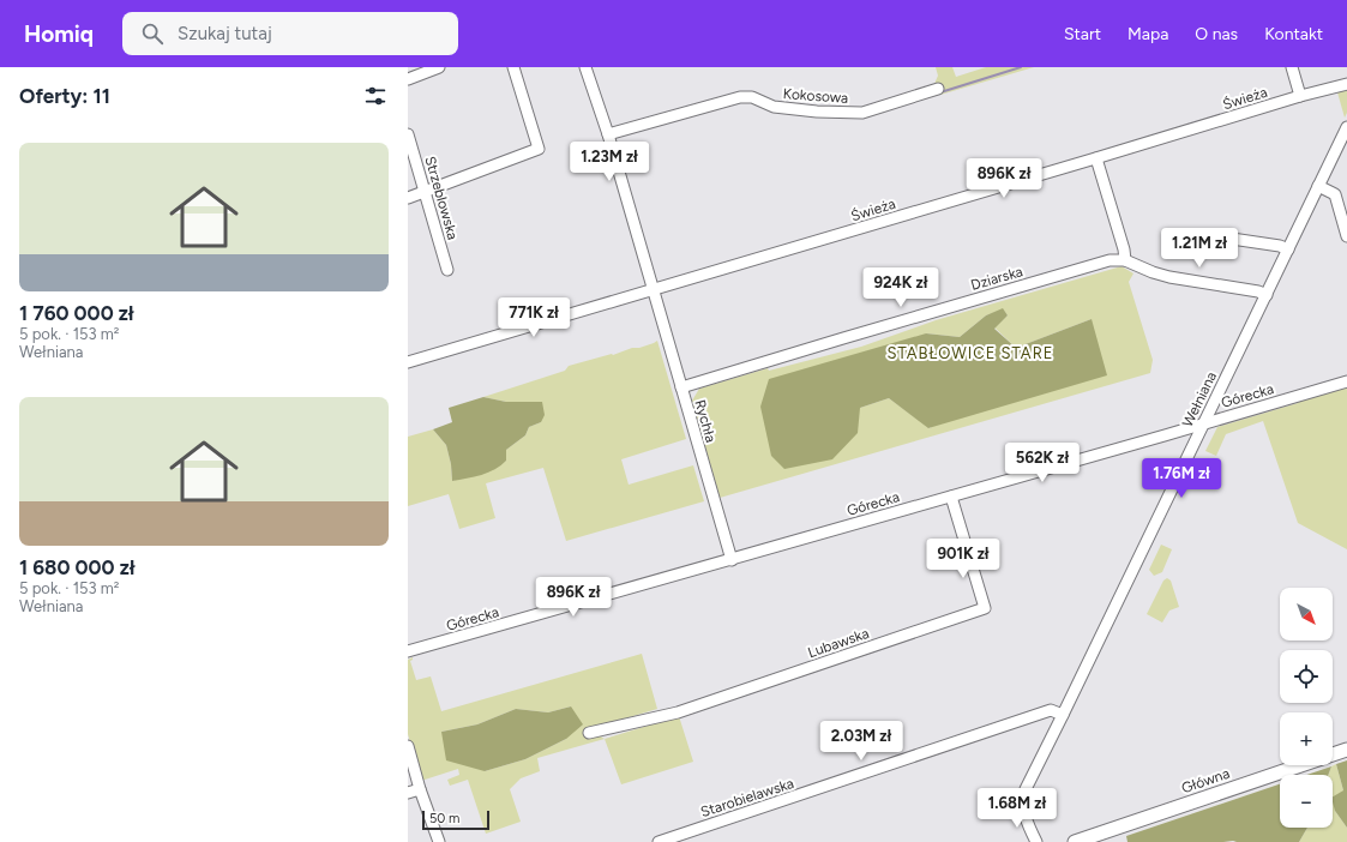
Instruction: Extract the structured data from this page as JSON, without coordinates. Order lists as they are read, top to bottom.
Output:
{
  "streets": {
    "street": [
      "Kokosowa",
      "Świeża",
      "Strzeblowska",
      "Dziarska",
      "Górecka",
      "Wełniana",
      "Rychła",
      "Lubawska",
      "Główna",
      "Starobielawska"
    ]
  },
  "crossings": [
    ["Kokosowa", "Rychła"],
    ["Świeża", "Rychła"],
    ["Dziarska", "Wełniana"],
    ["Dziarska", "Rychła"],
    ["Górecka", "Wełniana"],
    ["Górecka", "Rychła"],
    ["Górecka", "Lubawska"],
    ["Wełniana", "Starobielawska"]
  ],
  "districts": ["STABŁOWICE STARE"],
  "scale_bar": "50 m",
  "north": "bottom right",
  "page": {
    "header": "Homiq",
    "search": "Szukaj tutaj",
    "nav": [
      "Start",
      "Mapa",
      "O nas",
      "Kontakt"
    ],
    "heading": "Oferty: 11",
    "list": [
      {
        "name": "1 760 000 zł",
        "note": "5 pok. · 153 m² · Wełniana"
      },
      {
        "name": "1 680 000 zł",
        "note": "5 pok. · 153 m² · Wełniana"
      }
    ],
    "price": [
      "1.23M zł",
      "896K zł",
      "1.21M zł",
      "924K zł",
      "771K zł",
      "562K zł",
      "1.76M zł",
      "901K zł",
      "896K zł",
      "2.03M zł",
      "1.68M zł"
    ],
    "map_buttons": ["+", "−"],
    "scale": "50 m"
  }
}
